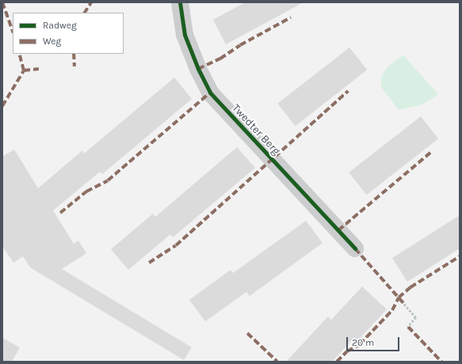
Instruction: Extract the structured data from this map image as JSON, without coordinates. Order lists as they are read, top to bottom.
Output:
{
  "streets": {
    "street": ["Twedter Berg"]
  },
  "legend": ["Radweg", "Weg"],
  "scale_bar": "20 m"
}
